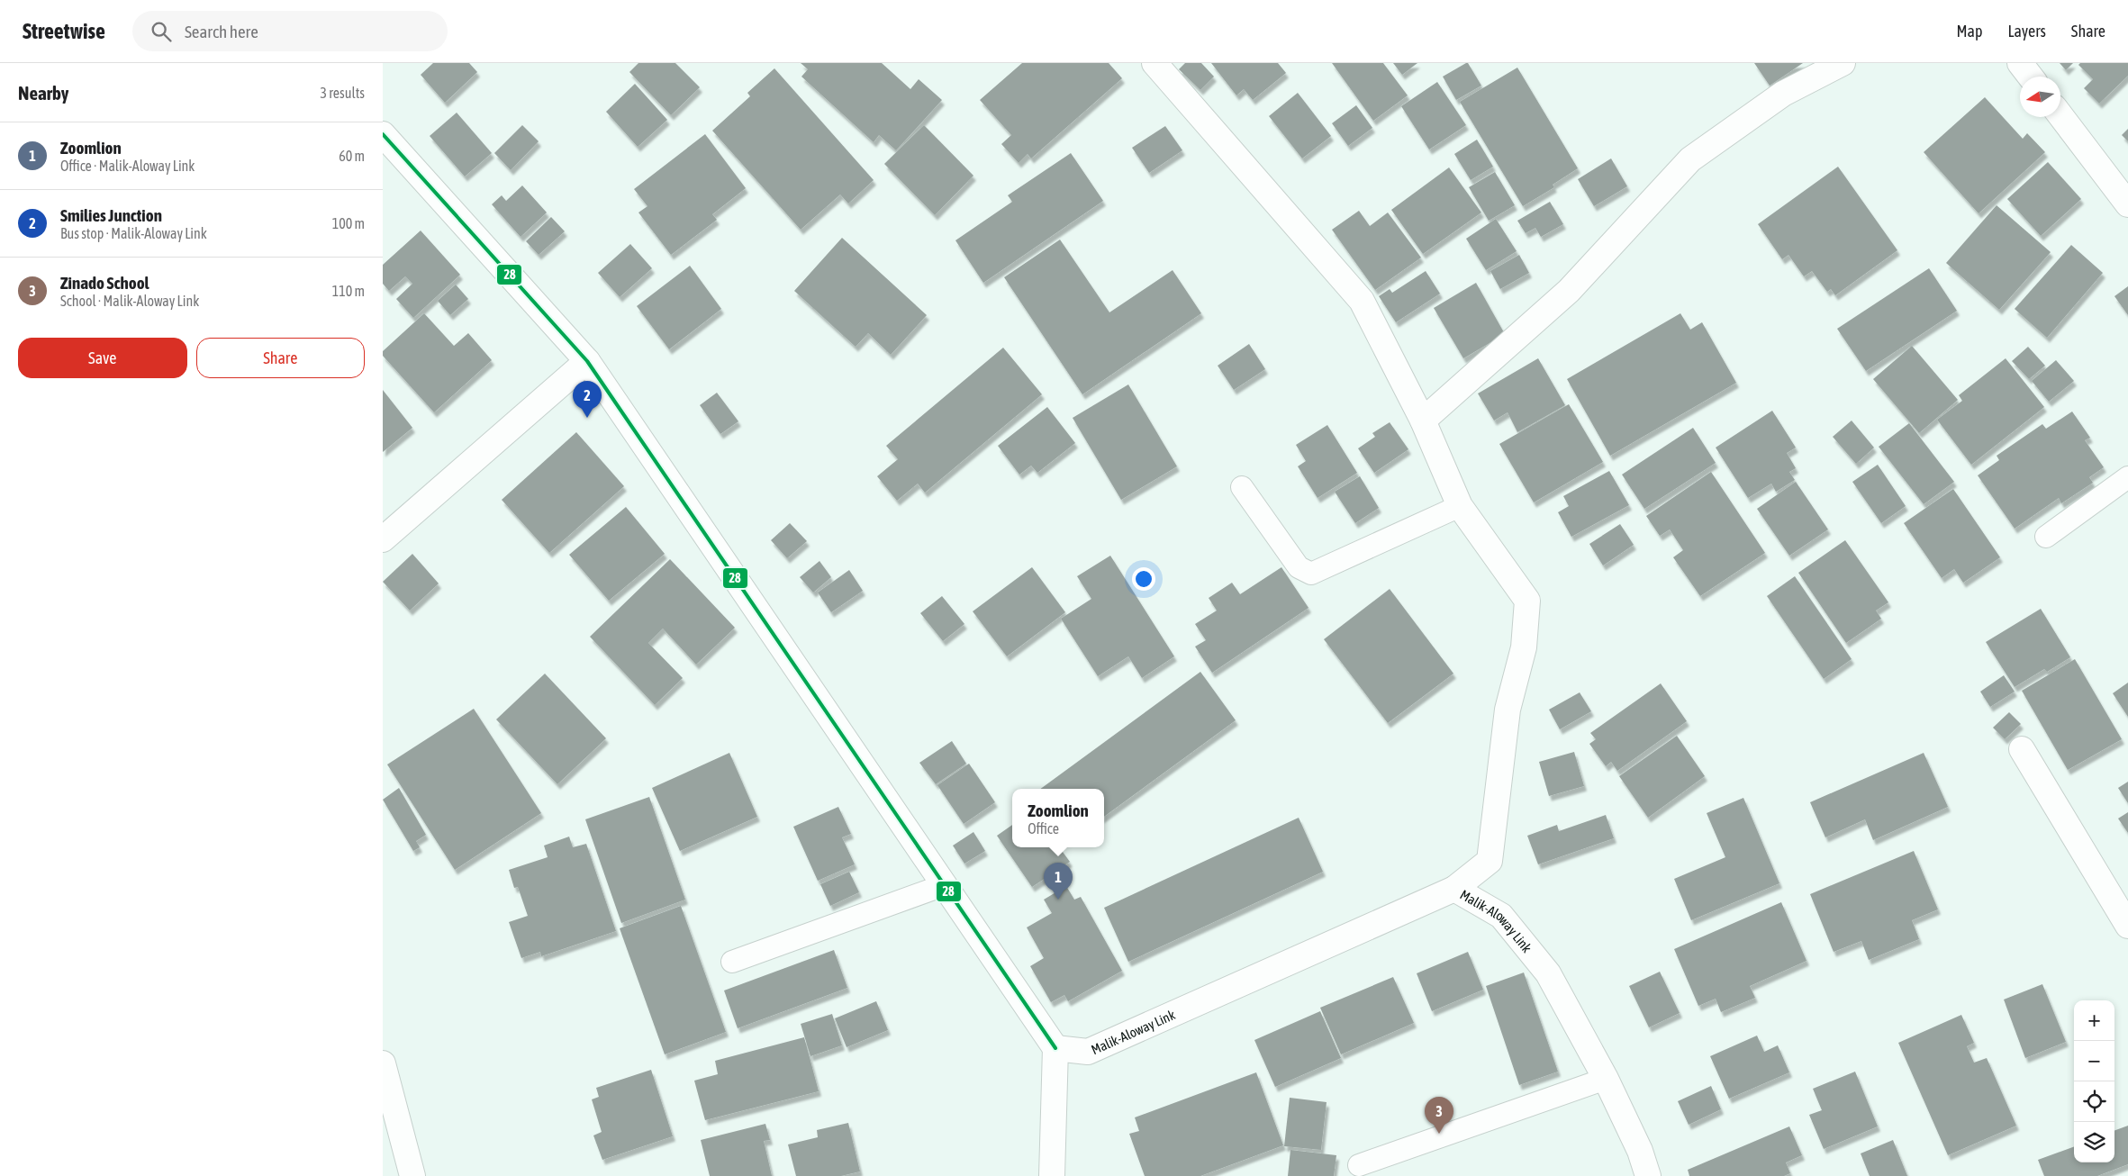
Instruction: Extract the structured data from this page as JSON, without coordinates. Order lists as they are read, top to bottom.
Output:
{
  "streets": {
    "street": ["Malik-Aloway Link"]
  },
  "lines": ["transit line 28"],
  "north": "left",
  "page": {
    "header": "Streetwise",
    "search": "Search here",
    "nav": ["Map", "Layers", "Share"],
    "heading": ["Nearby", "3 results"],
    "list": [
      {
        "mark": "1",
        "name": "Zoomlion",
        "note": "Office · Malik-Aloway Link",
        "value": "60 m"
      },
      {
        "mark": "2",
        "name": "Smilies Junction",
        "note": "Bus stop · Malik-Aloway Link",
        "value": "100 m"
      },
      {
        "mark": "3",
        "name": "Zinado School",
        "note": "School · Malik-Aloway Link",
        "value": "110 m"
      }
    ],
    "buttons": ["Save", "Share"],
    "pins": ["2", "1", "3"],
    "popup": ["Zoomlion", "Office"],
    "map_buttons": ["+", "−"]
  }
}
